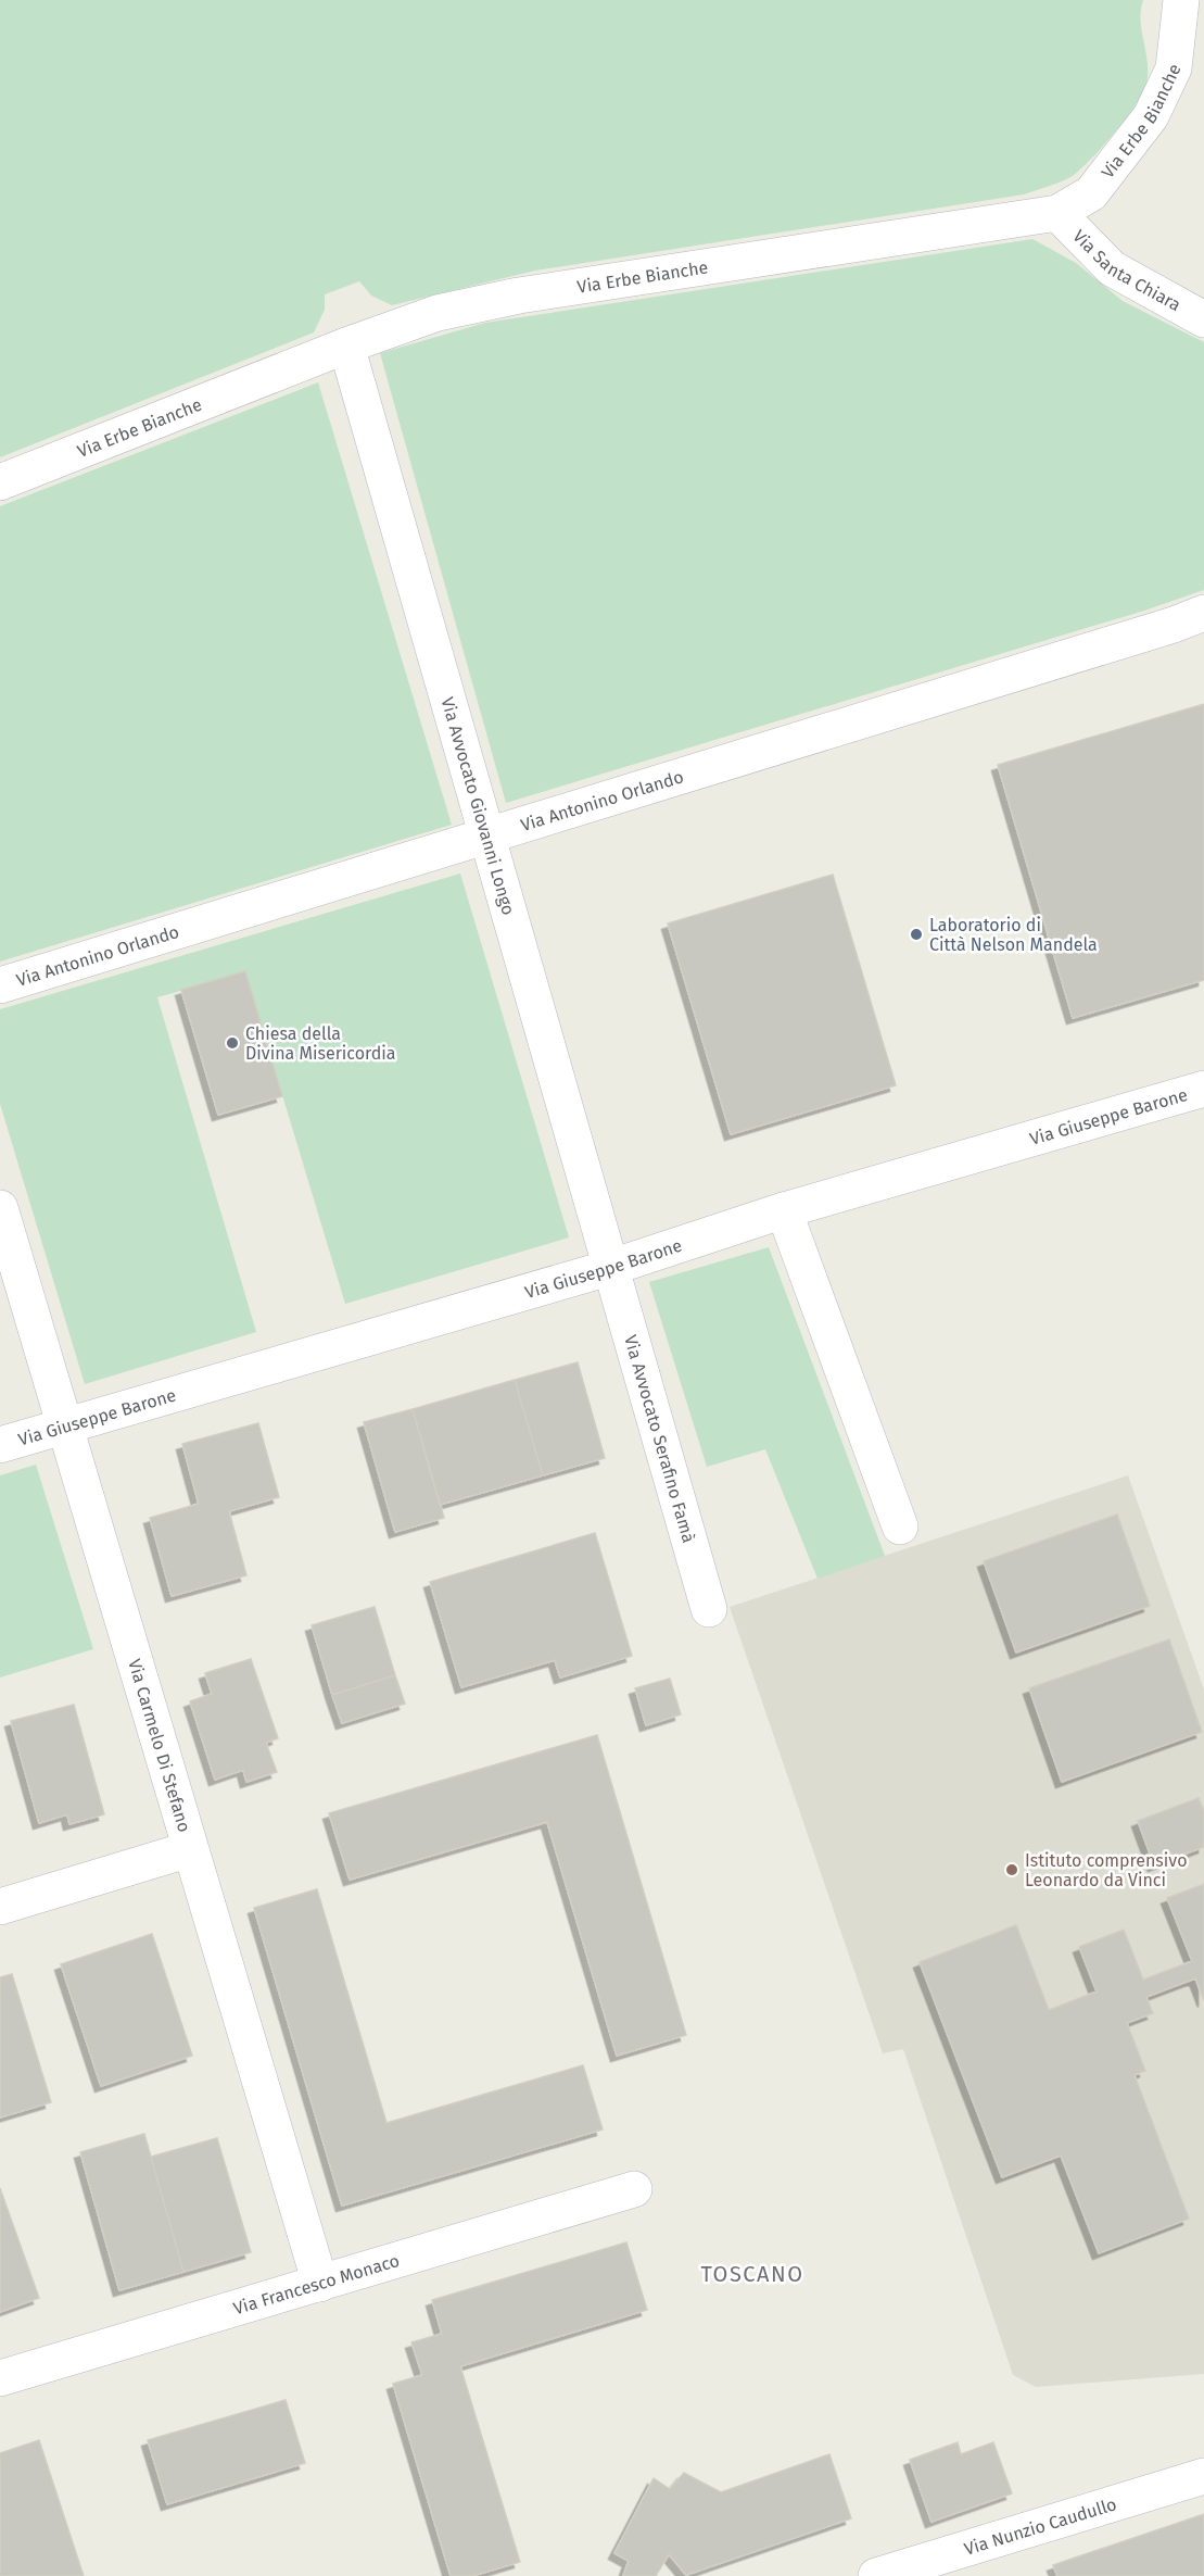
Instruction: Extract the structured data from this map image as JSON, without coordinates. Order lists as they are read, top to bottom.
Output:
{
  "streets": {
    "street": [
      "Via Erbe Bianche",
      "Via Santa Chiara",
      "Via Antonino Orlando",
      "Via Avvocato Giovanni Longo",
      "Via Giuseppe Barone",
      "Via Avvocato Serafino Famà",
      "Via Carmelo Di Stefano",
      "Via Francesco Monaco",
      "Via Nunzio Caudullo"
    ]
  },
  "crossings": [
    ["Via Erbe Bianche", "Via Santa Chiara"],
    ["Via Erbe Bianche", "Via Avvocato Giovanni Longo"],
    ["Via Antonino Orlando", "Via Avvocato Giovanni Longo"],
    ["Via Avvocato Giovanni Longo", "Via Giuseppe Barone"],
    ["Via Avvocato Giovanni Longo", "Via Avvocato Serafino Famà"],
    ["Via Giuseppe Barone", "Via Avvocato Serafino Famà"],
    ["Via Giuseppe Barone", "Via Carmelo Di Stefano"],
    ["Via Carmelo Di Stefano", "Via Francesco Monaco"]
  ],
  "districts": ["TOSCANO"],
  "places": ["Laboratorio di Città Nelson Mandela", "Chiesa della Divina Misericordia", "Istituto comprensivo Leonardo da Vinci"]
}
